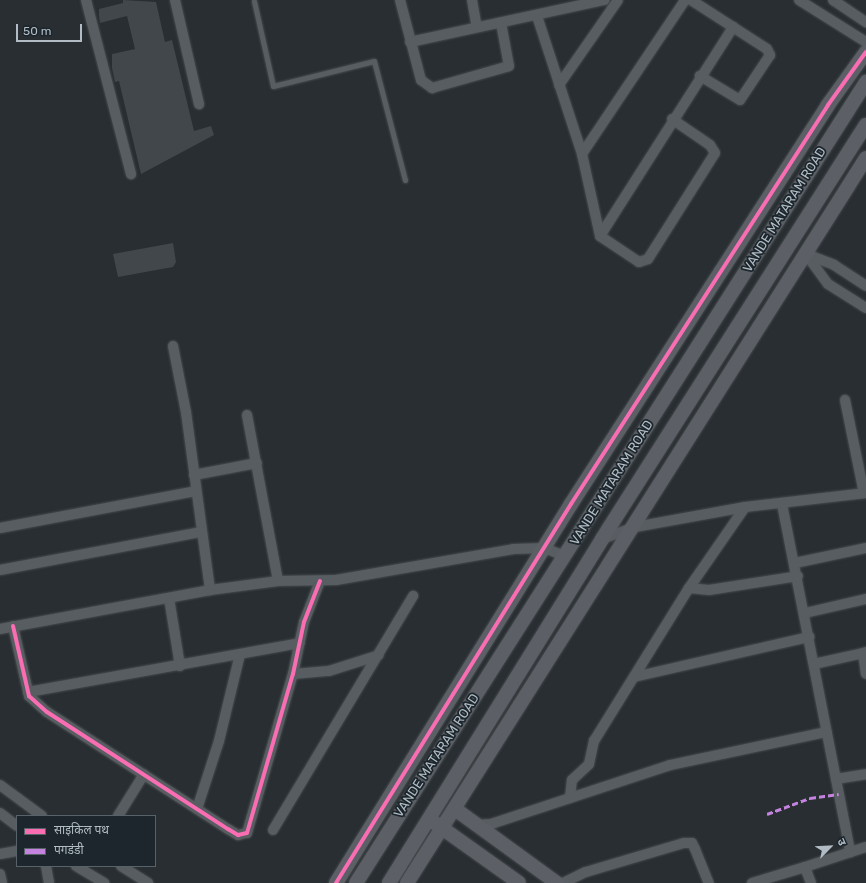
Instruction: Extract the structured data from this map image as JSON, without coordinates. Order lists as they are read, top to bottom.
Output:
{
  "streets": {
    "street": ["VANDE MATARAM ROAD"]
  },
  "legend": ["साइकिल पथ", "पगडंडी"],
  "scale_bar": "50 m",
  "north": "top right"
}
